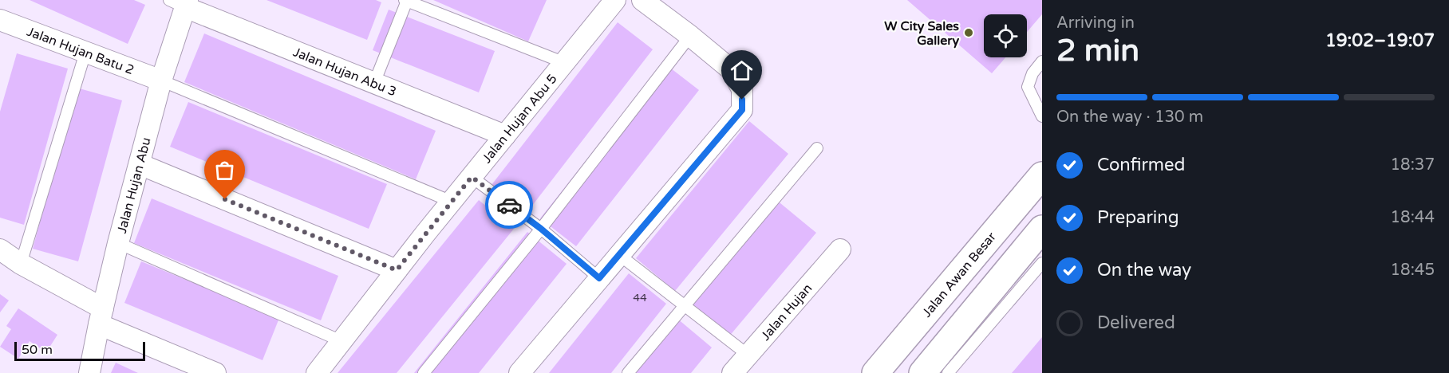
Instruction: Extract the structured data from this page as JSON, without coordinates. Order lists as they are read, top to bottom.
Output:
{
  "streets": {
    "main road": ["Jalan Awan Besar"],
    "street": [
      "Jalan Hujan Batu 2",
      "Jalan Hujan Abu 3",
      "Jalan Hujan Abu 5",
      "Jalan Hujan Abu",
      "Jalan Hujan"
    ]
  },
  "crossings": [
    ["Jalan Hujan Batu 2", "Jalan Hujan Abu"],
    ["Jalan Hujan Abu 3", "Jalan Hujan Abu 5"],
    ["Jalan Hujan Abu 3", "Jalan Hujan Abu"]
  ],
  "places": ["W City Sales Gallery"],
  "house_numbers": ["44"],
  "scale_bar": "50 m",
  "page": {
    "heading": ["2 min", "Arriving in", "19:02–19:07"],
    "bar": "On the way · 130 m",
    "list": [
      ["Confirmed", "18:37"],
      ["Preparing", "18:44"],
      ["On the way", "18:45"],
      "Delivered"
    ],
    "scale": "50 m"
  }
}
